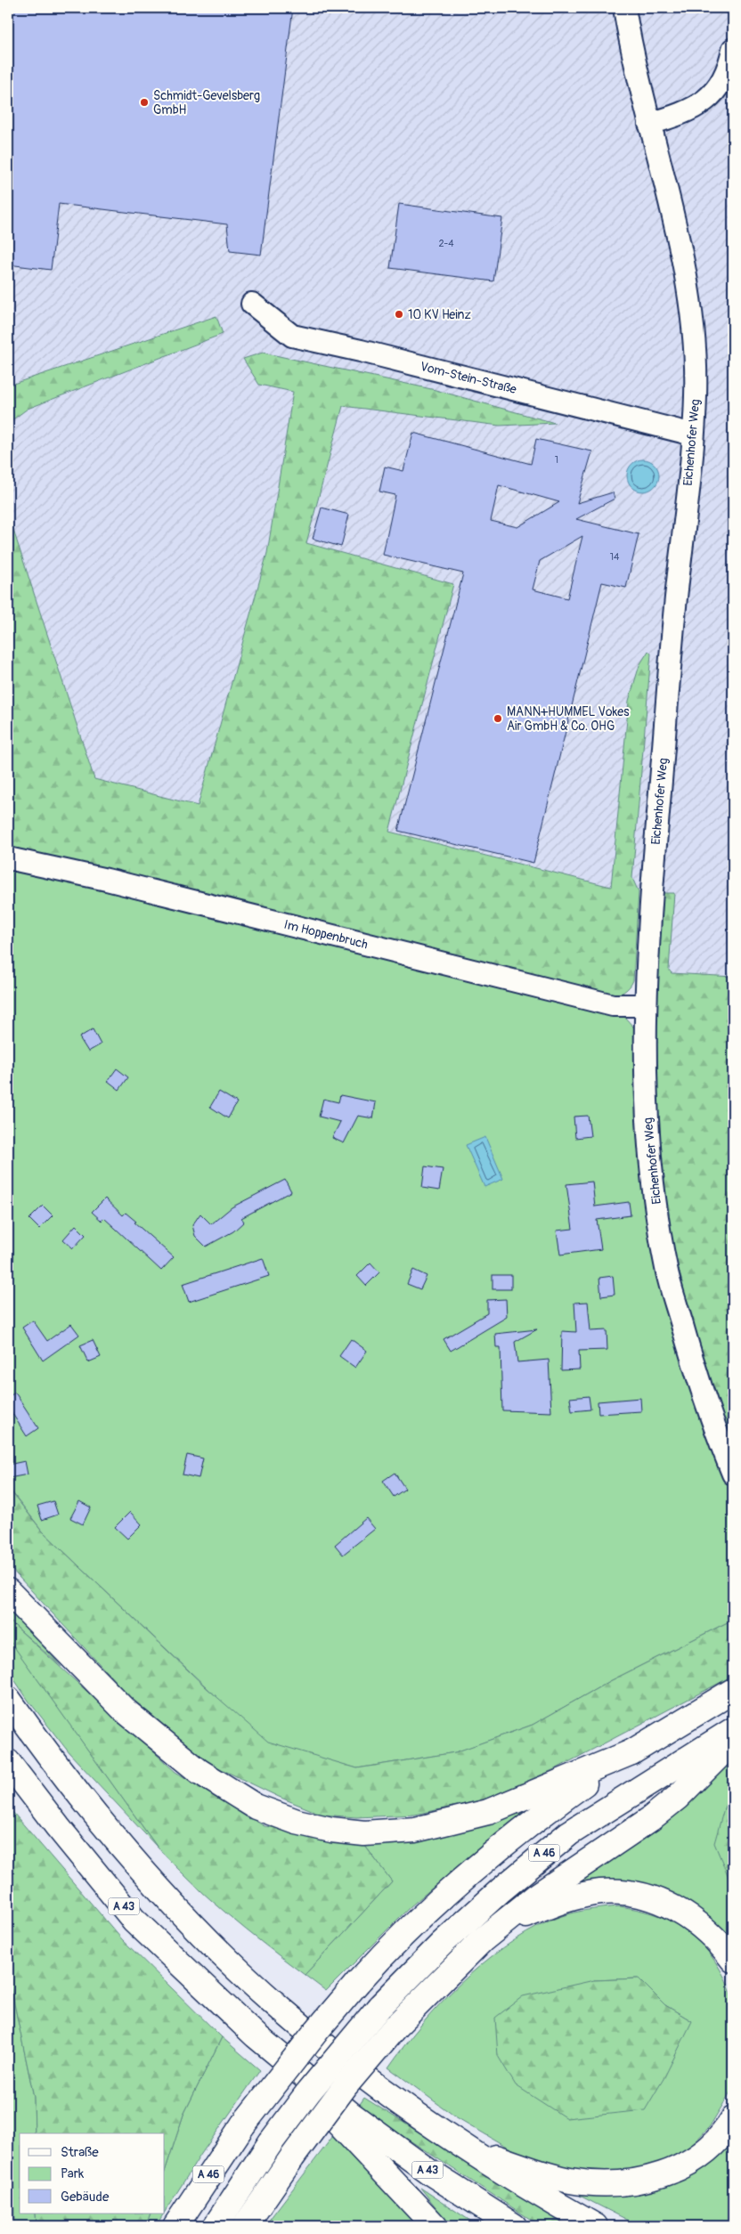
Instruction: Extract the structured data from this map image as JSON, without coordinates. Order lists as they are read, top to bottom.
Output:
{
  "streets": {
    "main road": ["A 46", "A 43"],
    "street": ["Vom-Stein-Straße", "Eichenhofer Weg", "Im Hoppenbruch"]
  },
  "crossings": [
    ["Vom-Stein-Straße", "Eichenhofer Weg"],
    ["Eichenhofer Weg", "Im Hoppenbruch"]
  ],
  "places": ["Schmidt-Gevelsberg GmbH", "10 KV Heinz", "MANN+HUMMEL Vokes Air GmbH & Co. OHG"],
  "house_numbers": ["2-4", "1", "14"],
  "legend": ["Straße", "Park", "Gebäude"]
}
